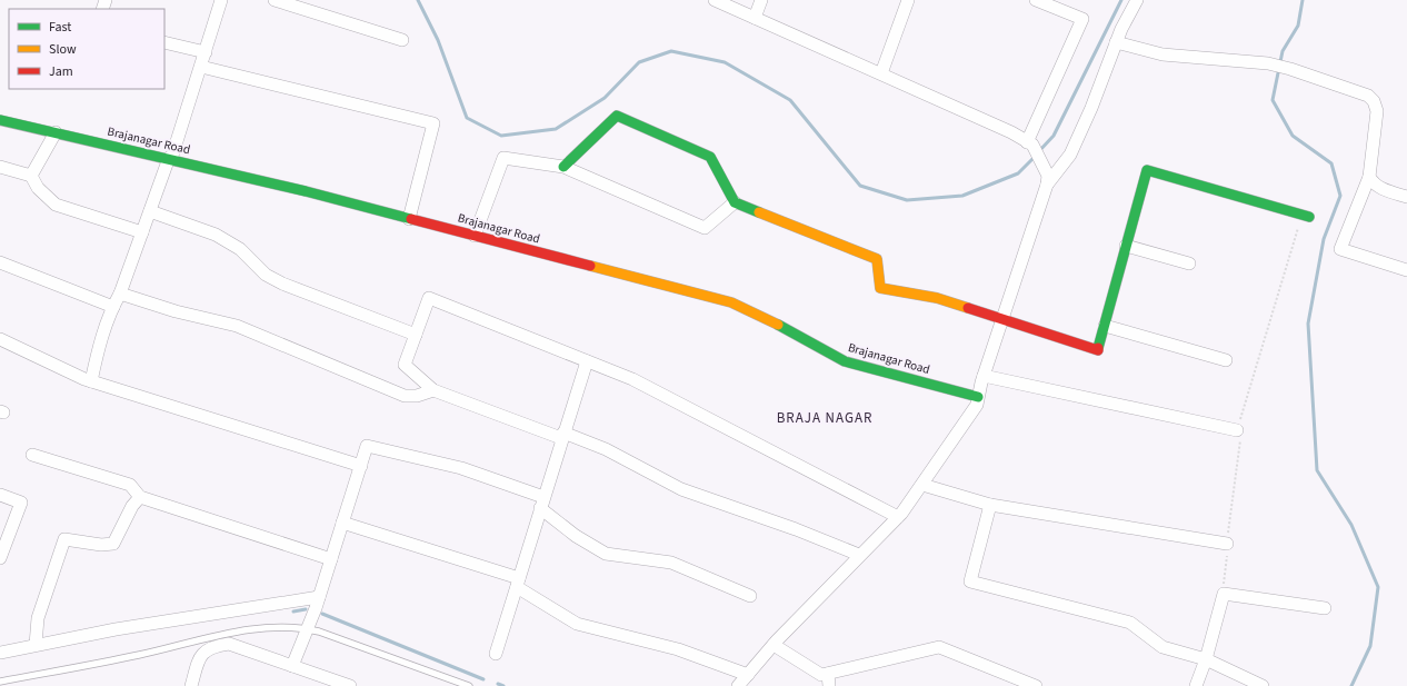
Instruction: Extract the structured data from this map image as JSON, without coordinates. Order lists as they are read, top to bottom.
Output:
{
  "streets": {
    "street": ["Brajanagar Road"]
  },
  "districts": ["BRAJA NAGAR"],
  "legend": ["Fast", "Slow", "Jam"]
}
